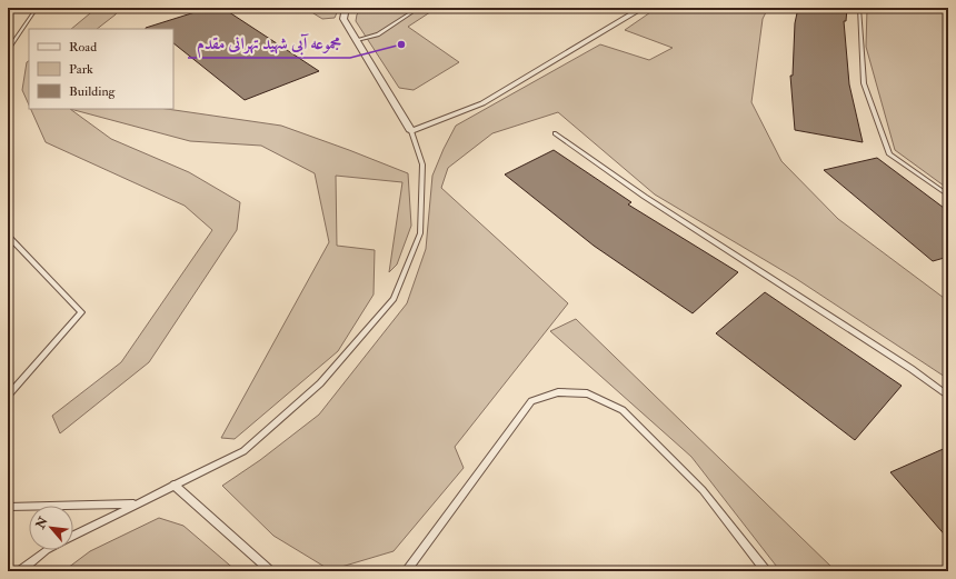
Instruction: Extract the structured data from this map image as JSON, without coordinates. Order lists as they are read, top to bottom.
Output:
{
  "places": ["مجموعه آبی شهید تهرانی مقدم"],
  "legend": ["Road", "Park", "Building"],
  "north": "top left"
}
